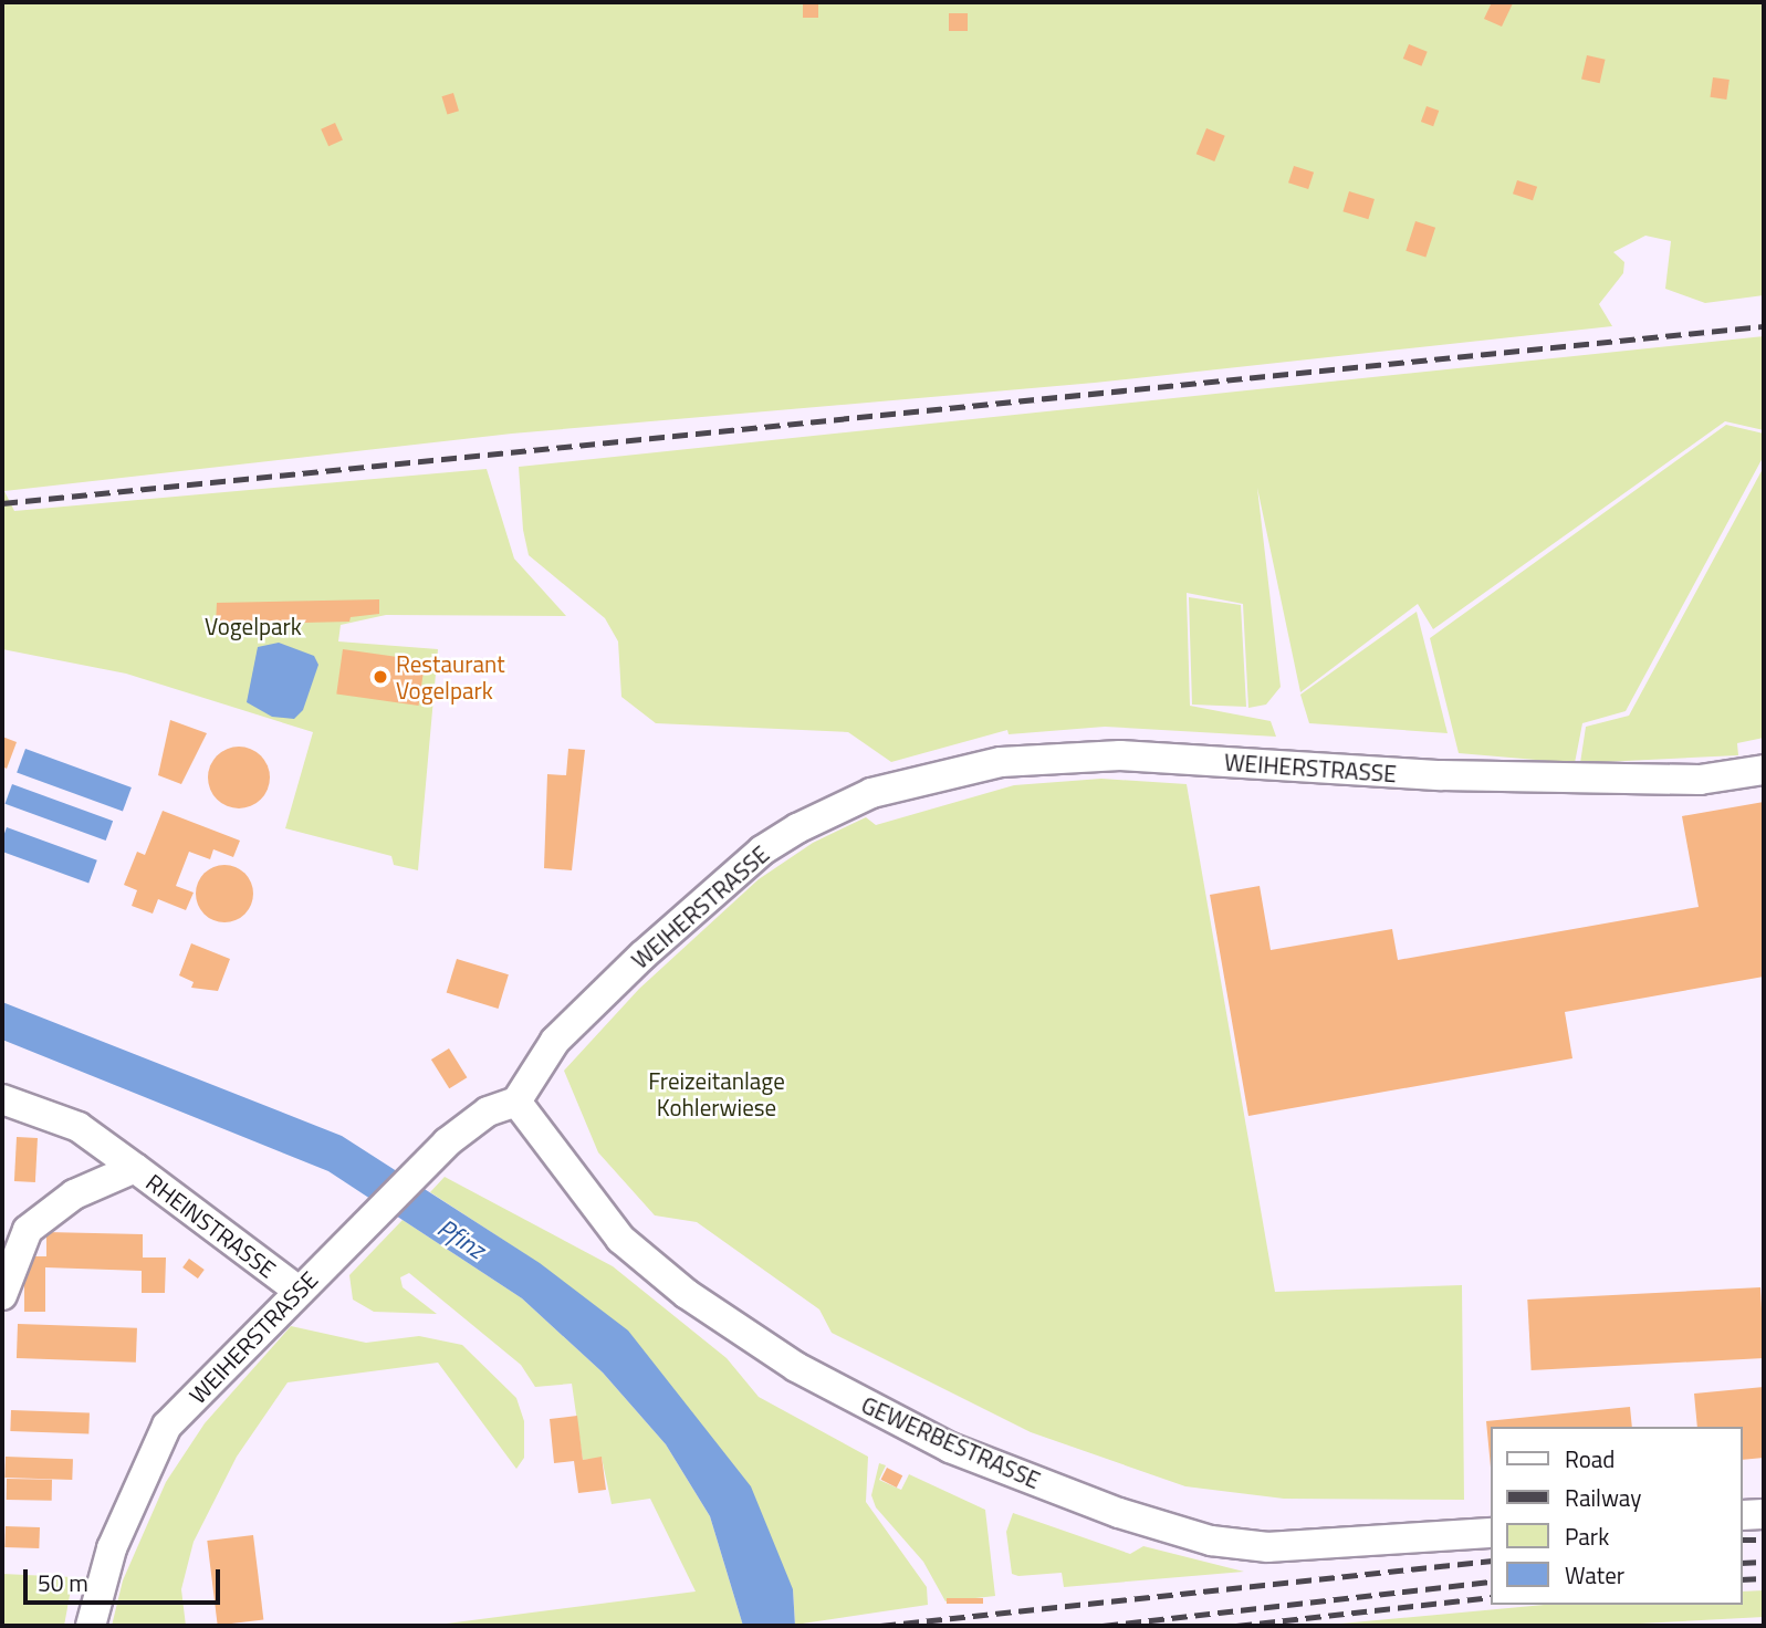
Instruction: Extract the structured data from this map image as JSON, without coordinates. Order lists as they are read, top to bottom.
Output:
{
  "streets": {
    "street": ["WEIHERSTRASSE", "RHEINSTRASSE", "GEWERBESTRASSE"]
  },
  "crossings": [
    ["WEIHERSTRASSE", "RHEINSTRASSE"],
    ["WEIHERSTRASSE", "GEWERBESTRASSE"]
  ],
  "water": ["Pfinz"],
  "parks": ["Vogelpark", "Freizeitanlage Kohlerwiese"],
  "places": ["Restaurant Vogelpark"],
  "legend": [
    "Road",
    "Railway",
    "Park",
    "Water"
  ],
  "scale_bar": "50 m"
}
